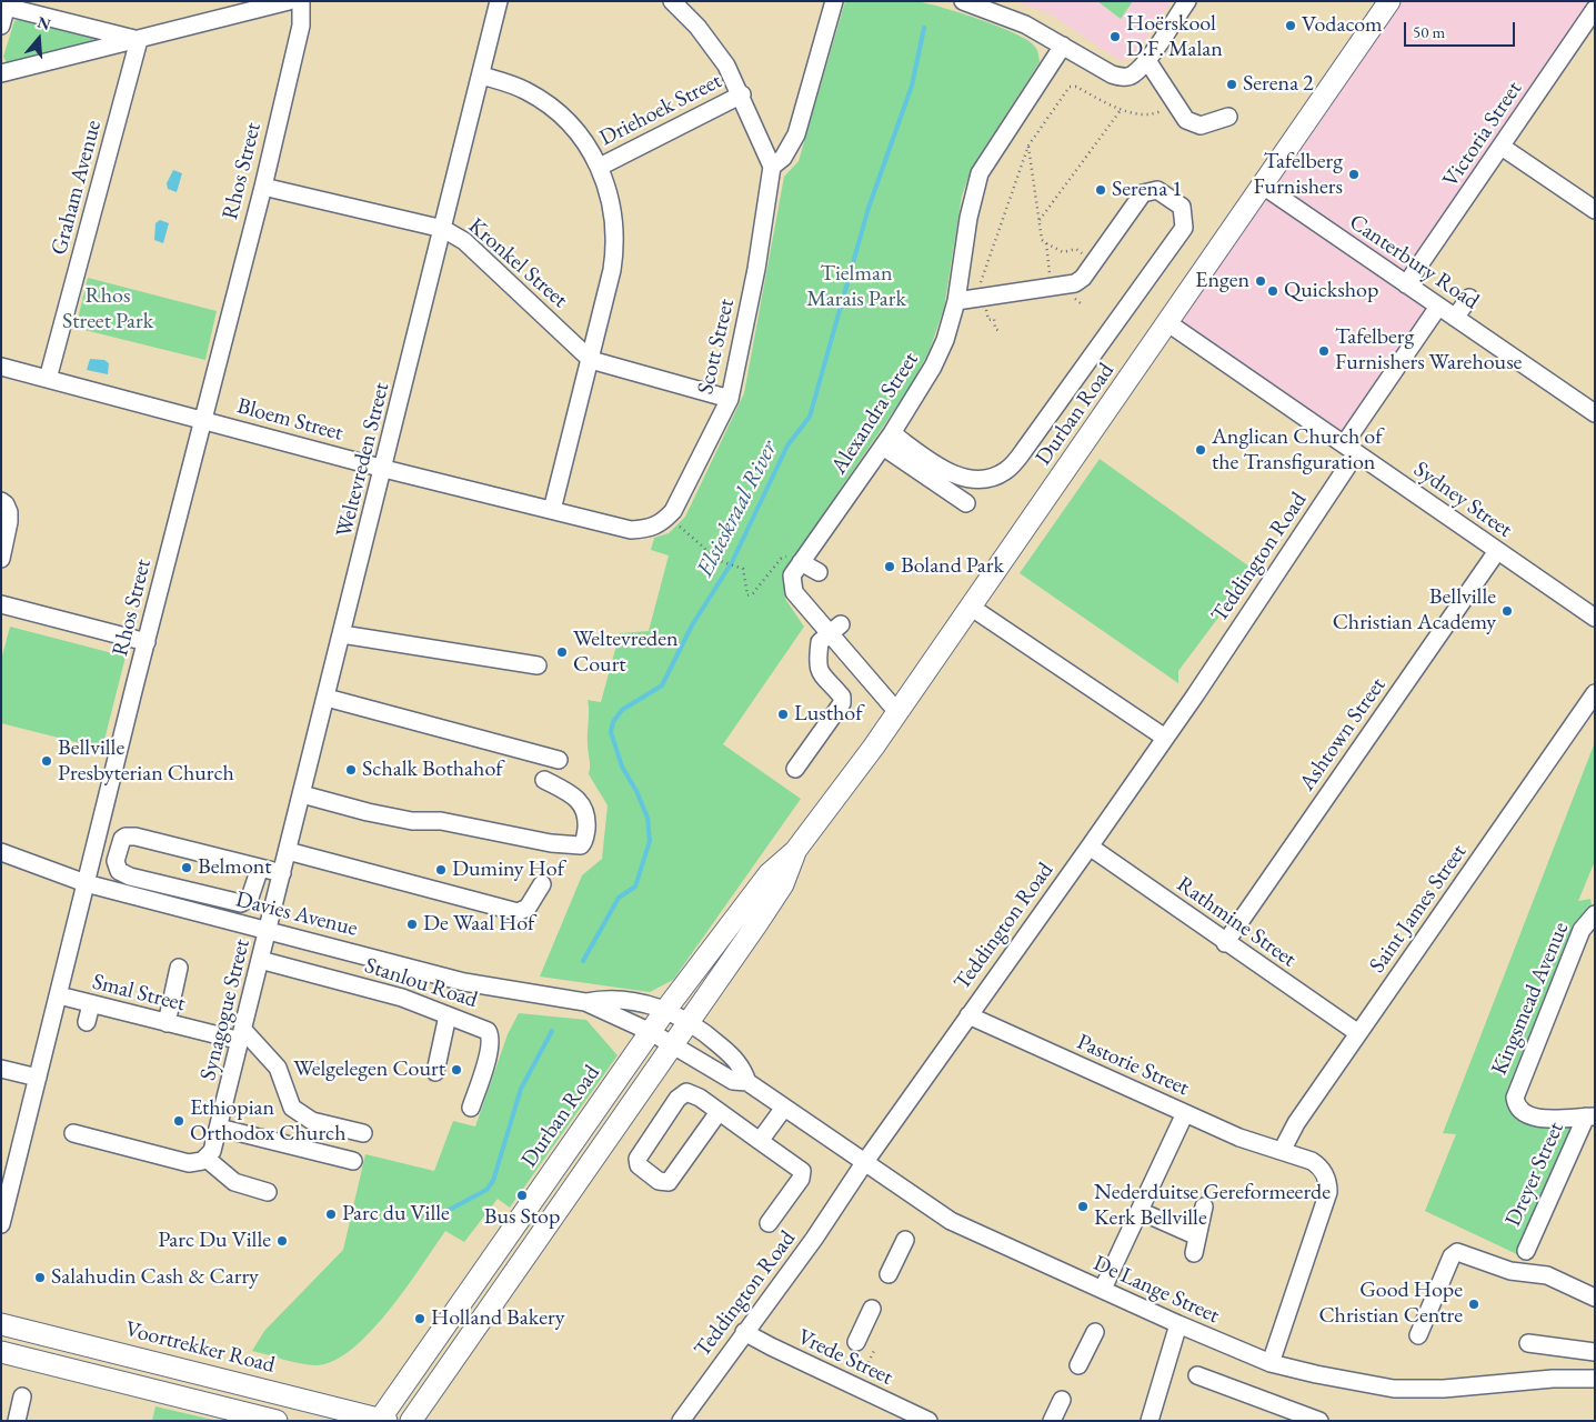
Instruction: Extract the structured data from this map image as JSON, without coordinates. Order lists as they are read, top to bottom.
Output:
{
  "streets": {
    "main road": ["Durban Road", "Voortrekker Road"],
    "street": [
      "Driehoek Street",
      "Victoria Street",
      "Rhos Street",
      "Graham Avenue",
      "Canterbury Road",
      "Kronkel Street",
      "Scott Street",
      "Alexandra Street",
      "Bloem Street",
      "Weltevreden Street",
      "Sydney Street",
      "Teddington Road",
      "Ashtown Street",
      "Saint James Street",
      "Davies Avenue",
      "Rathmine Street",
      "Stanlou Road",
      "Smal Street",
      "Kingsmead Avenue",
      "Synagogue Street",
      "Pastorie Street",
      "Dreyer Street",
      "De Lange Street",
      "Vrede Street"
    ]
  },
  "crossings": [
    ["Victoria Street", "Canterbury Road"],
    ["Rhos Street", "Kronkel Street"],
    ["Rhos Street", "Bloem Street"],
    ["Rhos Street", "Davies Avenue"],
    ["Rhos Street", "Smal Street"],
    ["Graham Avenue", "Bloem Street"],
    ["Canterbury Road", "Durban Road"],
    ["Canterbury Road", "Teddington Road"],
    ["Kronkel Street", "Scott Street"],
    ["Kronkel Street", "Weltevreden Street"],
    ["Scott Street", "Bloem Street"],
    ["Alexandra Street", "Durban Road"],
    ["Durban Road", "Sydney Street"],
    ["Durban Road", "Davies Avenue"],
    ["Durban Road", "De Lange Street"],
    ["Durban Road", "Voortrekker Road"],
    ["Bloem Street", "Weltevreden Street"],
    ["Weltevreden Street", "Davies Avenue"],
    ["Weltevreden Street", "Synagogue Street"],
    ["Sydney Street", "Teddington Road"],
    ["Sydney Street", "Ashtown Street"],
    ["Teddington Road", "Rathmine Street"],
    ["Teddington Road", "Pastorie Street"],
    ["Teddington Road", "De Lange Street"],
    ["Teddington Road", "Vrede Street"],
    ["Ashtown Street", "Rathmine Street"],
    ["Saint James Street", "Rathmine Street"],
    ["Saint James Street", "Pastorie Street"],
    ["Davies Avenue", "Synagogue Street"],
    ["Davies Avenue", "De Lange Street"],
    ["Stanlou Road", "Synagogue Street"],
    ["Smal Street", "Synagogue Street"],
    ["Kingsmead Avenue", "Dreyer Street"],
    ["Pastorie Street", "De Lange Street"]
  ],
  "water": ["Elsieskraal River"],
  "parks": ["Tielman Marais Park", "Rhos Street Park"],
  "places": [
    "Vodacom",
    "Hoërskool D.F. Malan",
    "Serena 2",
    "Tafelberg Furnishers",
    "Serena 1",
    "Engen",
    "Quickshop",
    "Tafelberg Furnishers Warehouse",
    "Anglican Church of the Transfiguration",
    "Boland Park",
    "Bellville Christian Academy",
    "Weltevreden Court",
    "Lusthof",
    "Bellville Presbyterian Church",
    "Schalk Bothahof",
    "Belmont",
    "Duminy Hof",
    "De Waal Hof",
    "Welgelegen Court",
    "Ethiopian Orthodox Church",
    "Bus Stop",
    "Nederduitse Gereformeerde Kerk Bellville",
    "Parc du Ville",
    "Parc Du Ville",
    "Salahudin Cash & Carry",
    "Good Hope Christian Centre",
    "Holland Bakery"
  ],
  "scale_bar": "50 m",
  "north": "top"
}
